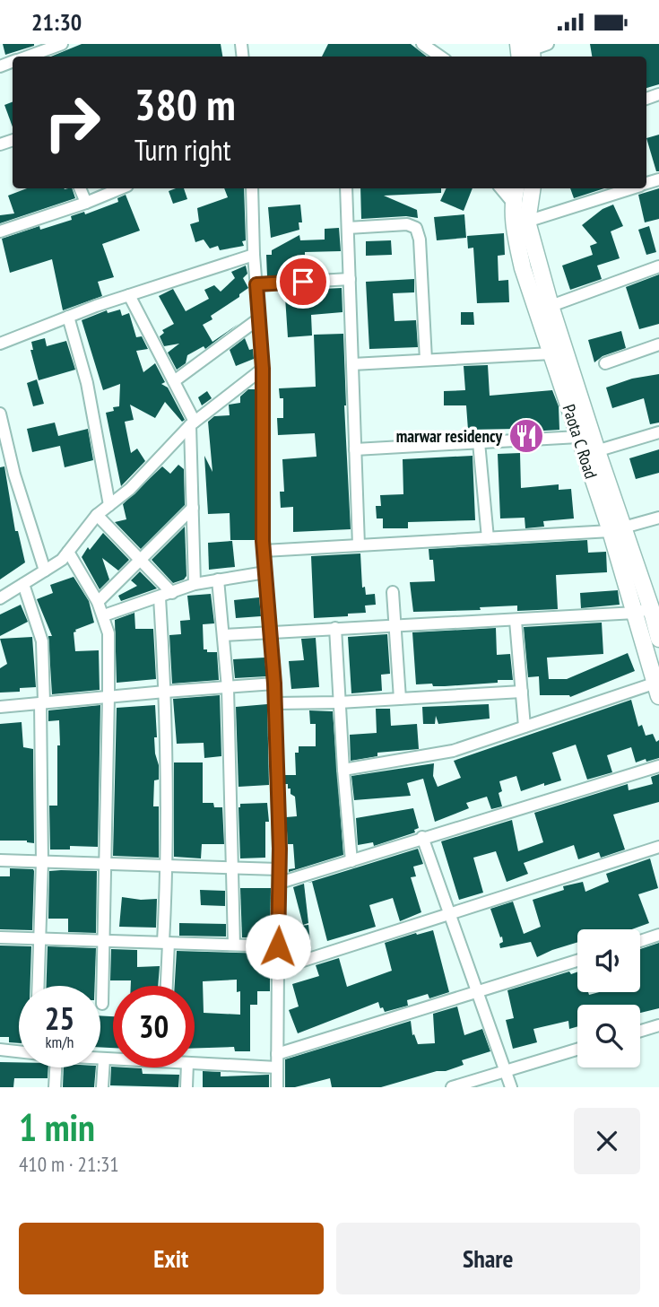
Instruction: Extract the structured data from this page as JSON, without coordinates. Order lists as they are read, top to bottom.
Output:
{
  "streets": {
    "street": ["Paota C Road"]
  },
  "places": {
    "restaurant": ["marwar residency"]
  },
  "page": {
    "status": "21:30",
    "turn": ["380 m", "Turn right"],
    "speed": "25 km/h",
    "limit": "30",
    "heading": ["1 min", "410 m · 21:31"],
    "buttons": ["Exit", "Share"]
  }
}
